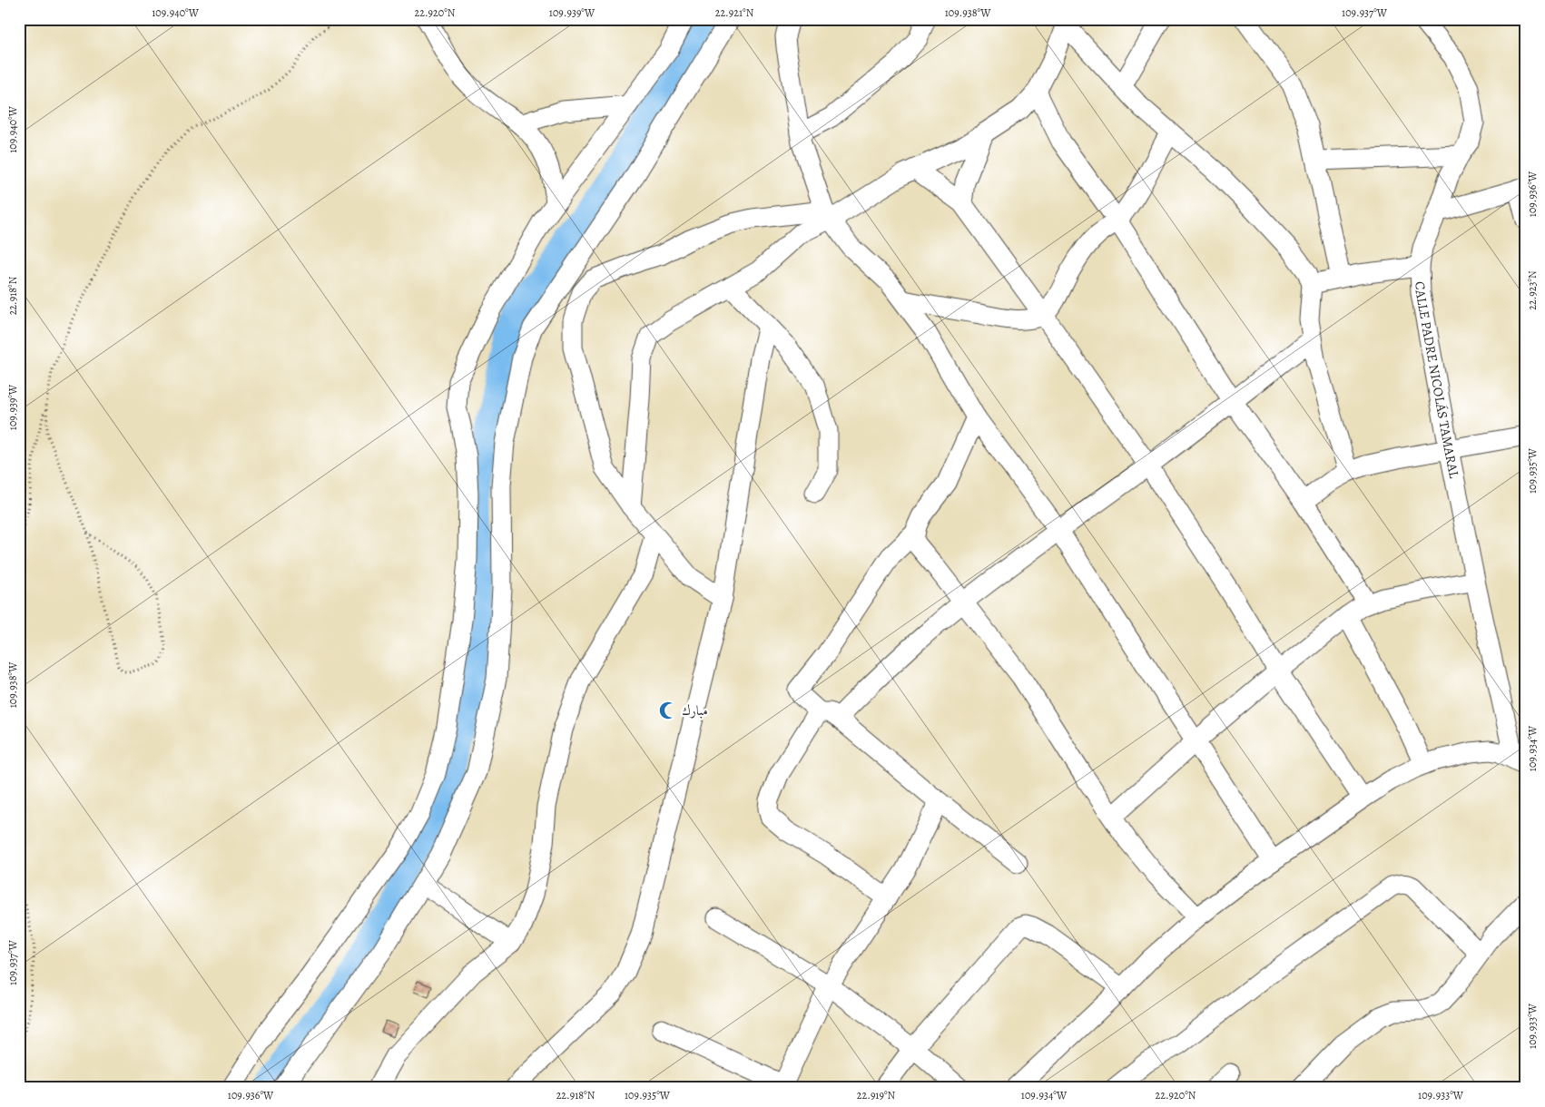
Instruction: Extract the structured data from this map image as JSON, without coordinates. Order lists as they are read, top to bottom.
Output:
{
  "streets": {
    "street": ["CALLE PADRE NICOLÁS TAMARAL"]
  },
  "places": {
    "mosque": ["مبارك"]
  },
  "coordinates": [
    "109.940°W",
    "22.920°N",
    "109.939°W",
    "22.921°N",
    "109.938°W",
    "109.937°W",
    "109.936°W",
    "22.923°N",
    "22.918°N",
    "109.935°W",
    "109.934°W",
    "109.933°W",
    "22.919°N"
  ]
}
